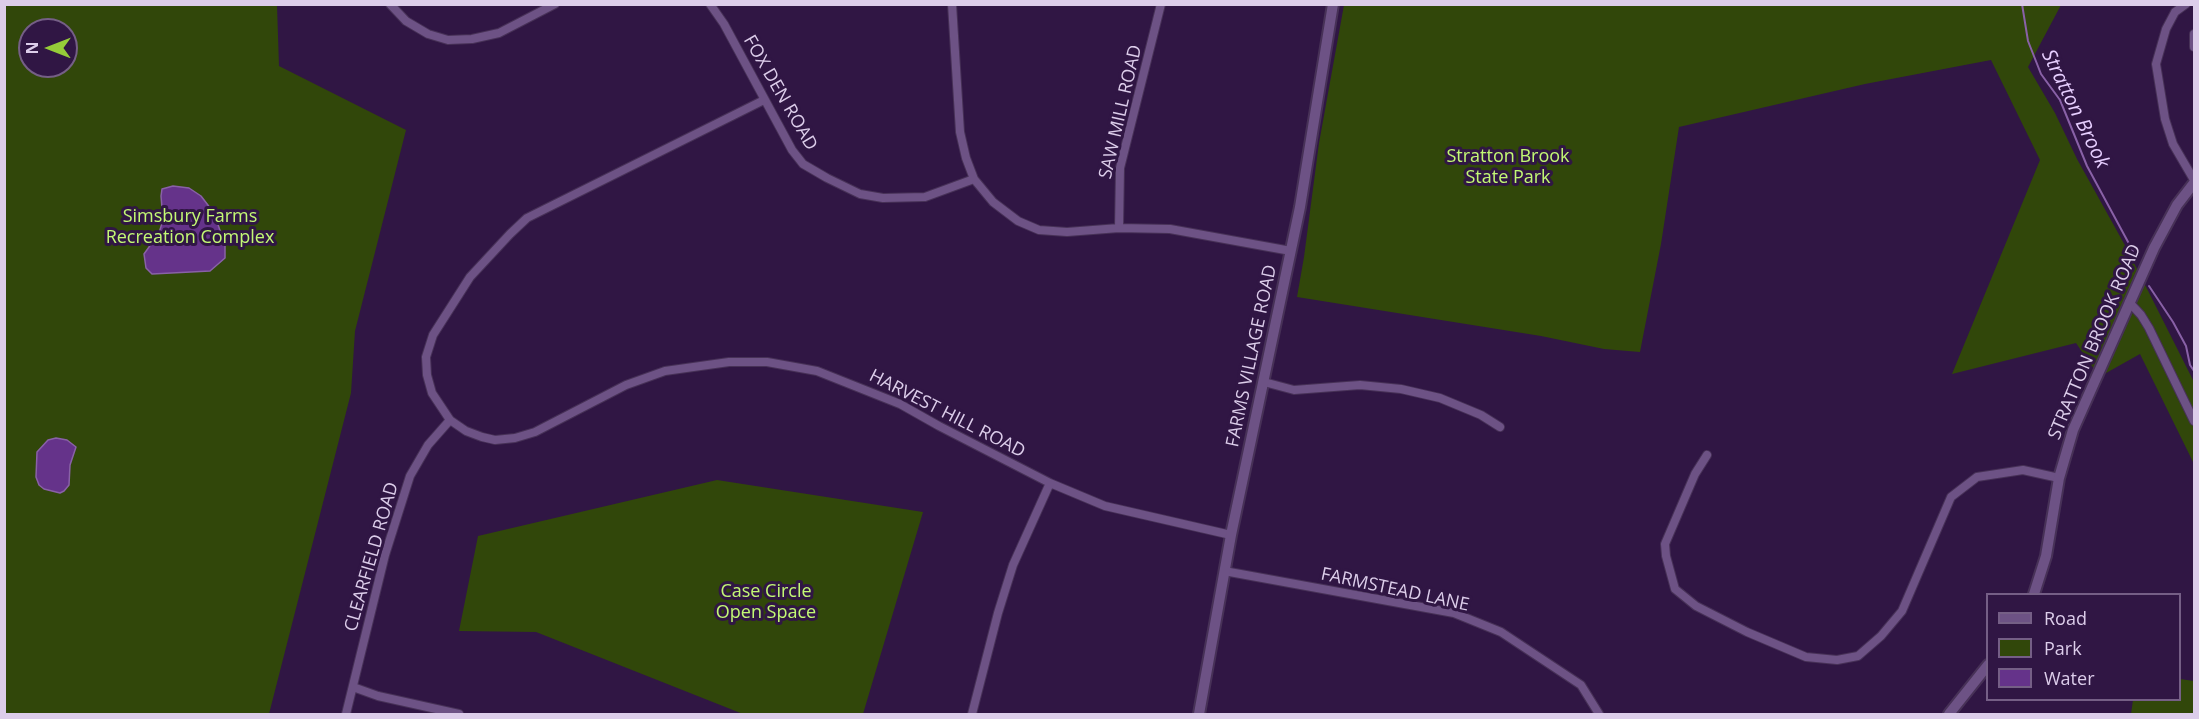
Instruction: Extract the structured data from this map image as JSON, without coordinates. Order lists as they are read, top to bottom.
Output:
{
  "streets": {
    "main road": ["STRATTON BROOK ROAD", "FARMS VILLAGE ROAD"],
    "street": [
      "FOX DEN ROAD",
      "SAW MILL ROAD",
      "HARVEST HILL ROAD",
      "CLEARFIELD ROAD",
      "FARMSTEAD LANE"
    ]
  },
  "crossings": [
    ["FOX DEN ROAD", "HARVEST HILL ROAD"],
    ["FARMS VILLAGE ROAD", "HARVEST HILL ROAD"],
    ["FARMS VILLAGE ROAD", "FARMSTEAD LANE"],
    ["HARVEST HILL ROAD", "CLEARFIELD ROAD"]
  ],
  "water": ["Stratton Brook"],
  "parks": ["Stratton Brook State Park", "Simsbury Farms Recreation Complex", "Case Circle Open Space"],
  "legend": ["Road", "Park", "Water"],
  "north": "left"
}
